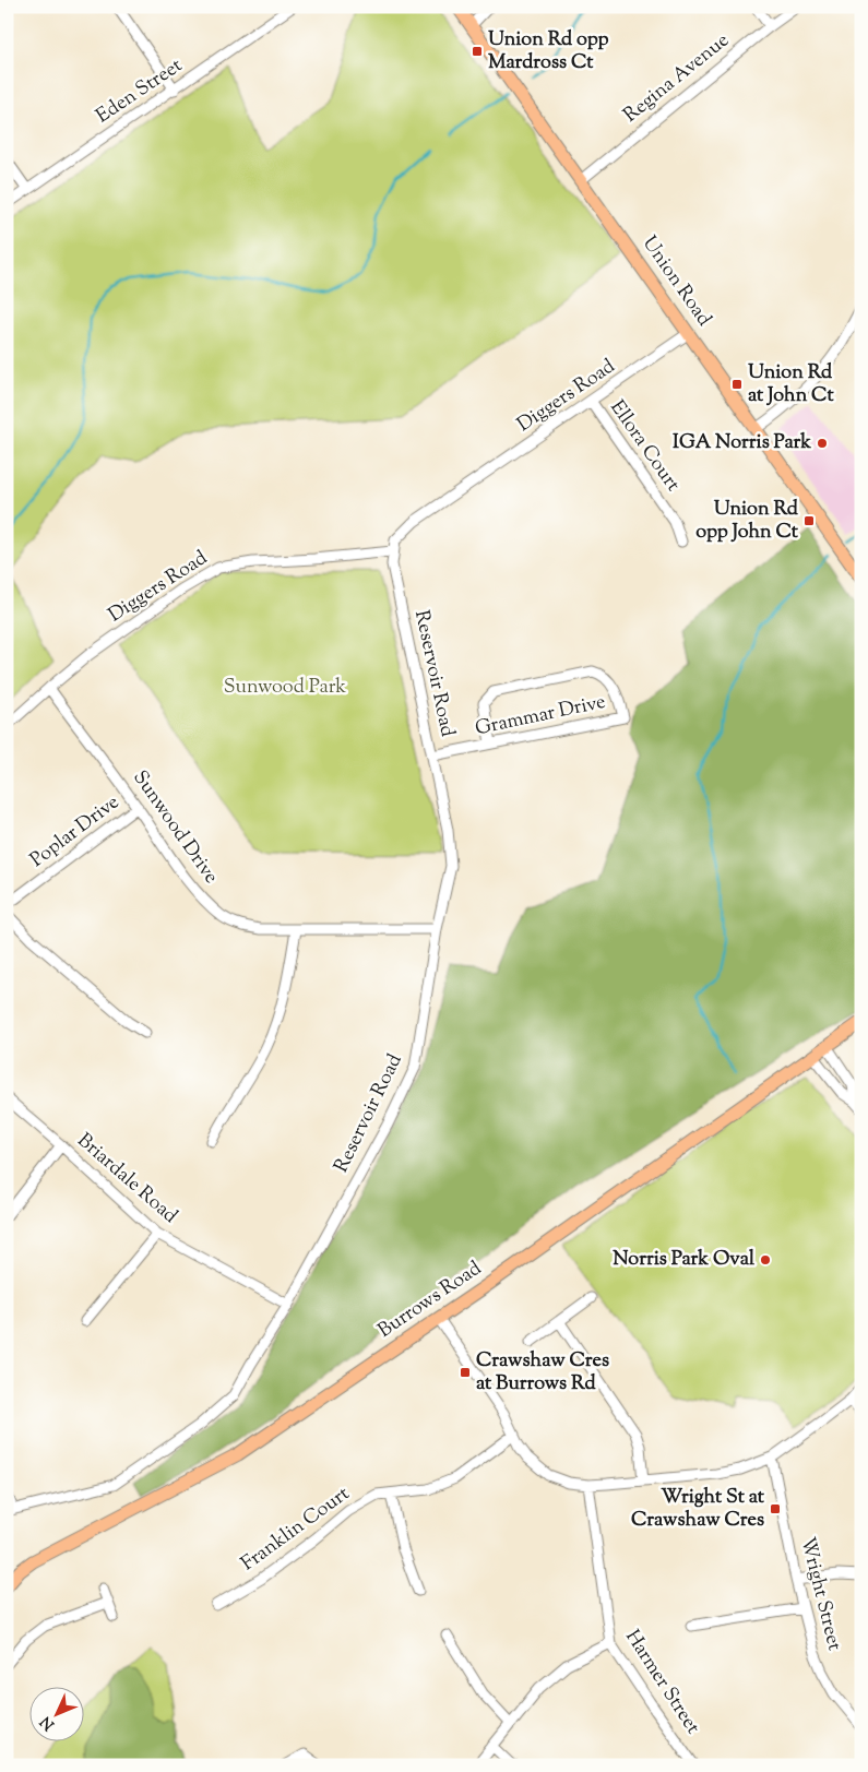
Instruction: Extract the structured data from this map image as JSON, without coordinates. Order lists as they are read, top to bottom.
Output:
{
  "streets": {
    "main road": ["Union Road", "Burrows Road"],
    "street": [
      "Regina Avenue",
      "Eden Street",
      "Diggers Road",
      "Ellora Court",
      "Reservoir Road",
      "Grammar Drive",
      "Sunwood Drive",
      "Poplar Drive",
      "Briardale Road",
      "Franklin Court",
      "Wright Street",
      "Harmer Street"
    ]
  },
  "crossings": [
    ["Regina Avenue", "Union Road"],
    ["Union Road", "Diggers Road"],
    ["Diggers Road", "Ellora Court"],
    ["Diggers Road", "Reservoir Road"],
    ["Diggers Road", "Sunwood Drive"],
    ["Reservoir Road", "Grammar Drive"],
    ["Reservoir Road", "Sunwood Drive"],
    ["Reservoir Road", "Briardale Road"],
    ["Sunwood Drive", "Poplar Drive"]
  ],
  "parks": ["Sunwood Park"],
  "places": {
    "transit": [
      "Union Rd opp Mardross Ct",
      "Union Rd at John Ct",
      "Union Rd opp John Ct",
      "Crawshaw Cres at Burrows Rd",
      "Wright St at Crawshaw Cres"
    ],
    "other": ["IGA Norris Park", "Norris Park Oval"]
  },
  "north": "bottom left"
}
